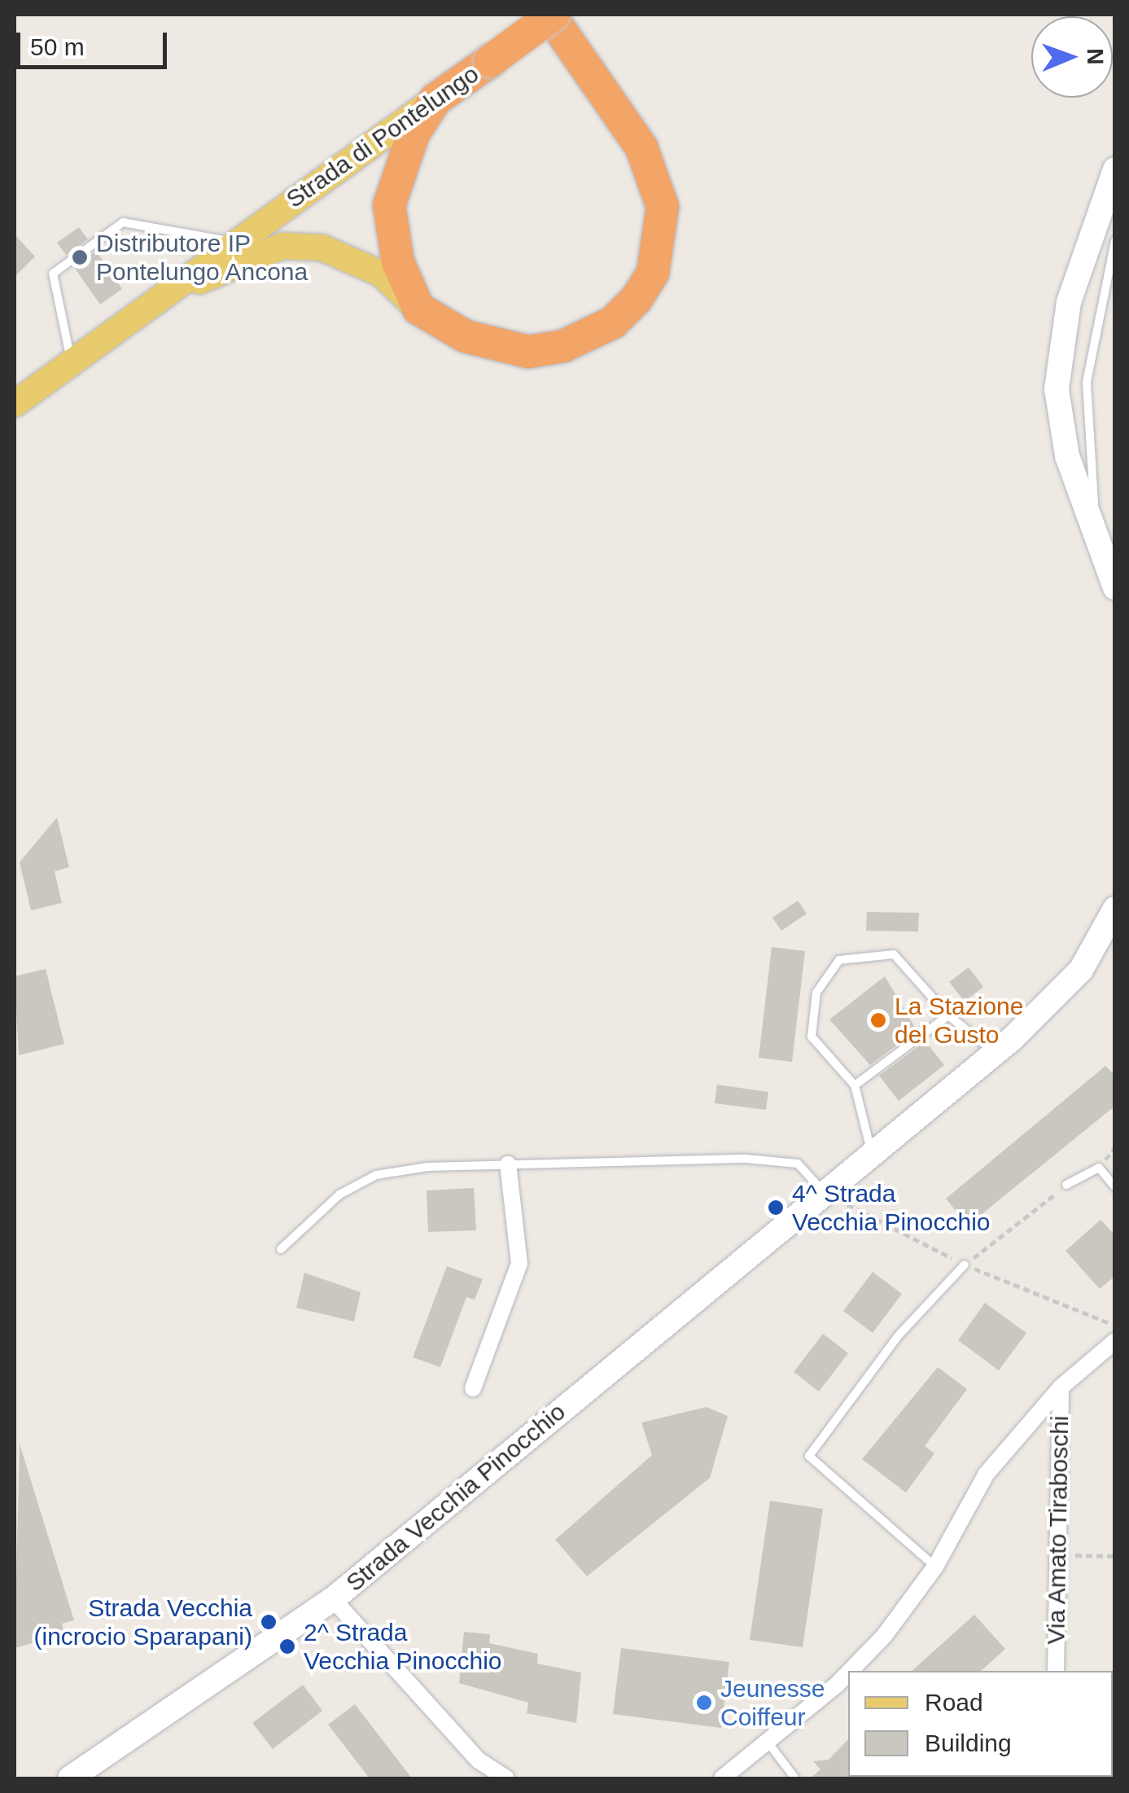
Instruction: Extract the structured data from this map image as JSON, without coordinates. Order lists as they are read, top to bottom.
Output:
{
  "streets": {
    "highway": ["Strada di Pontelungo"],
    "street": ["Strada Vecchia Pinocchio", "Via Amato Tiraboschi"]
  },
  "places": [
    "Distributore IP Pontelungo Ancona",
    "La Stazione del Gusto",
    "4^ Strada Vecchia Pinocchio",
    "Strada Vecchia (incrocio Sparapani)",
    "2^ Strada Vecchia Pinocchio",
    "Jeunesse Coiffeur"
  ],
  "legend": ["Road", "Building"],
  "scale_bar": "50 m",
  "north": "right"
}
